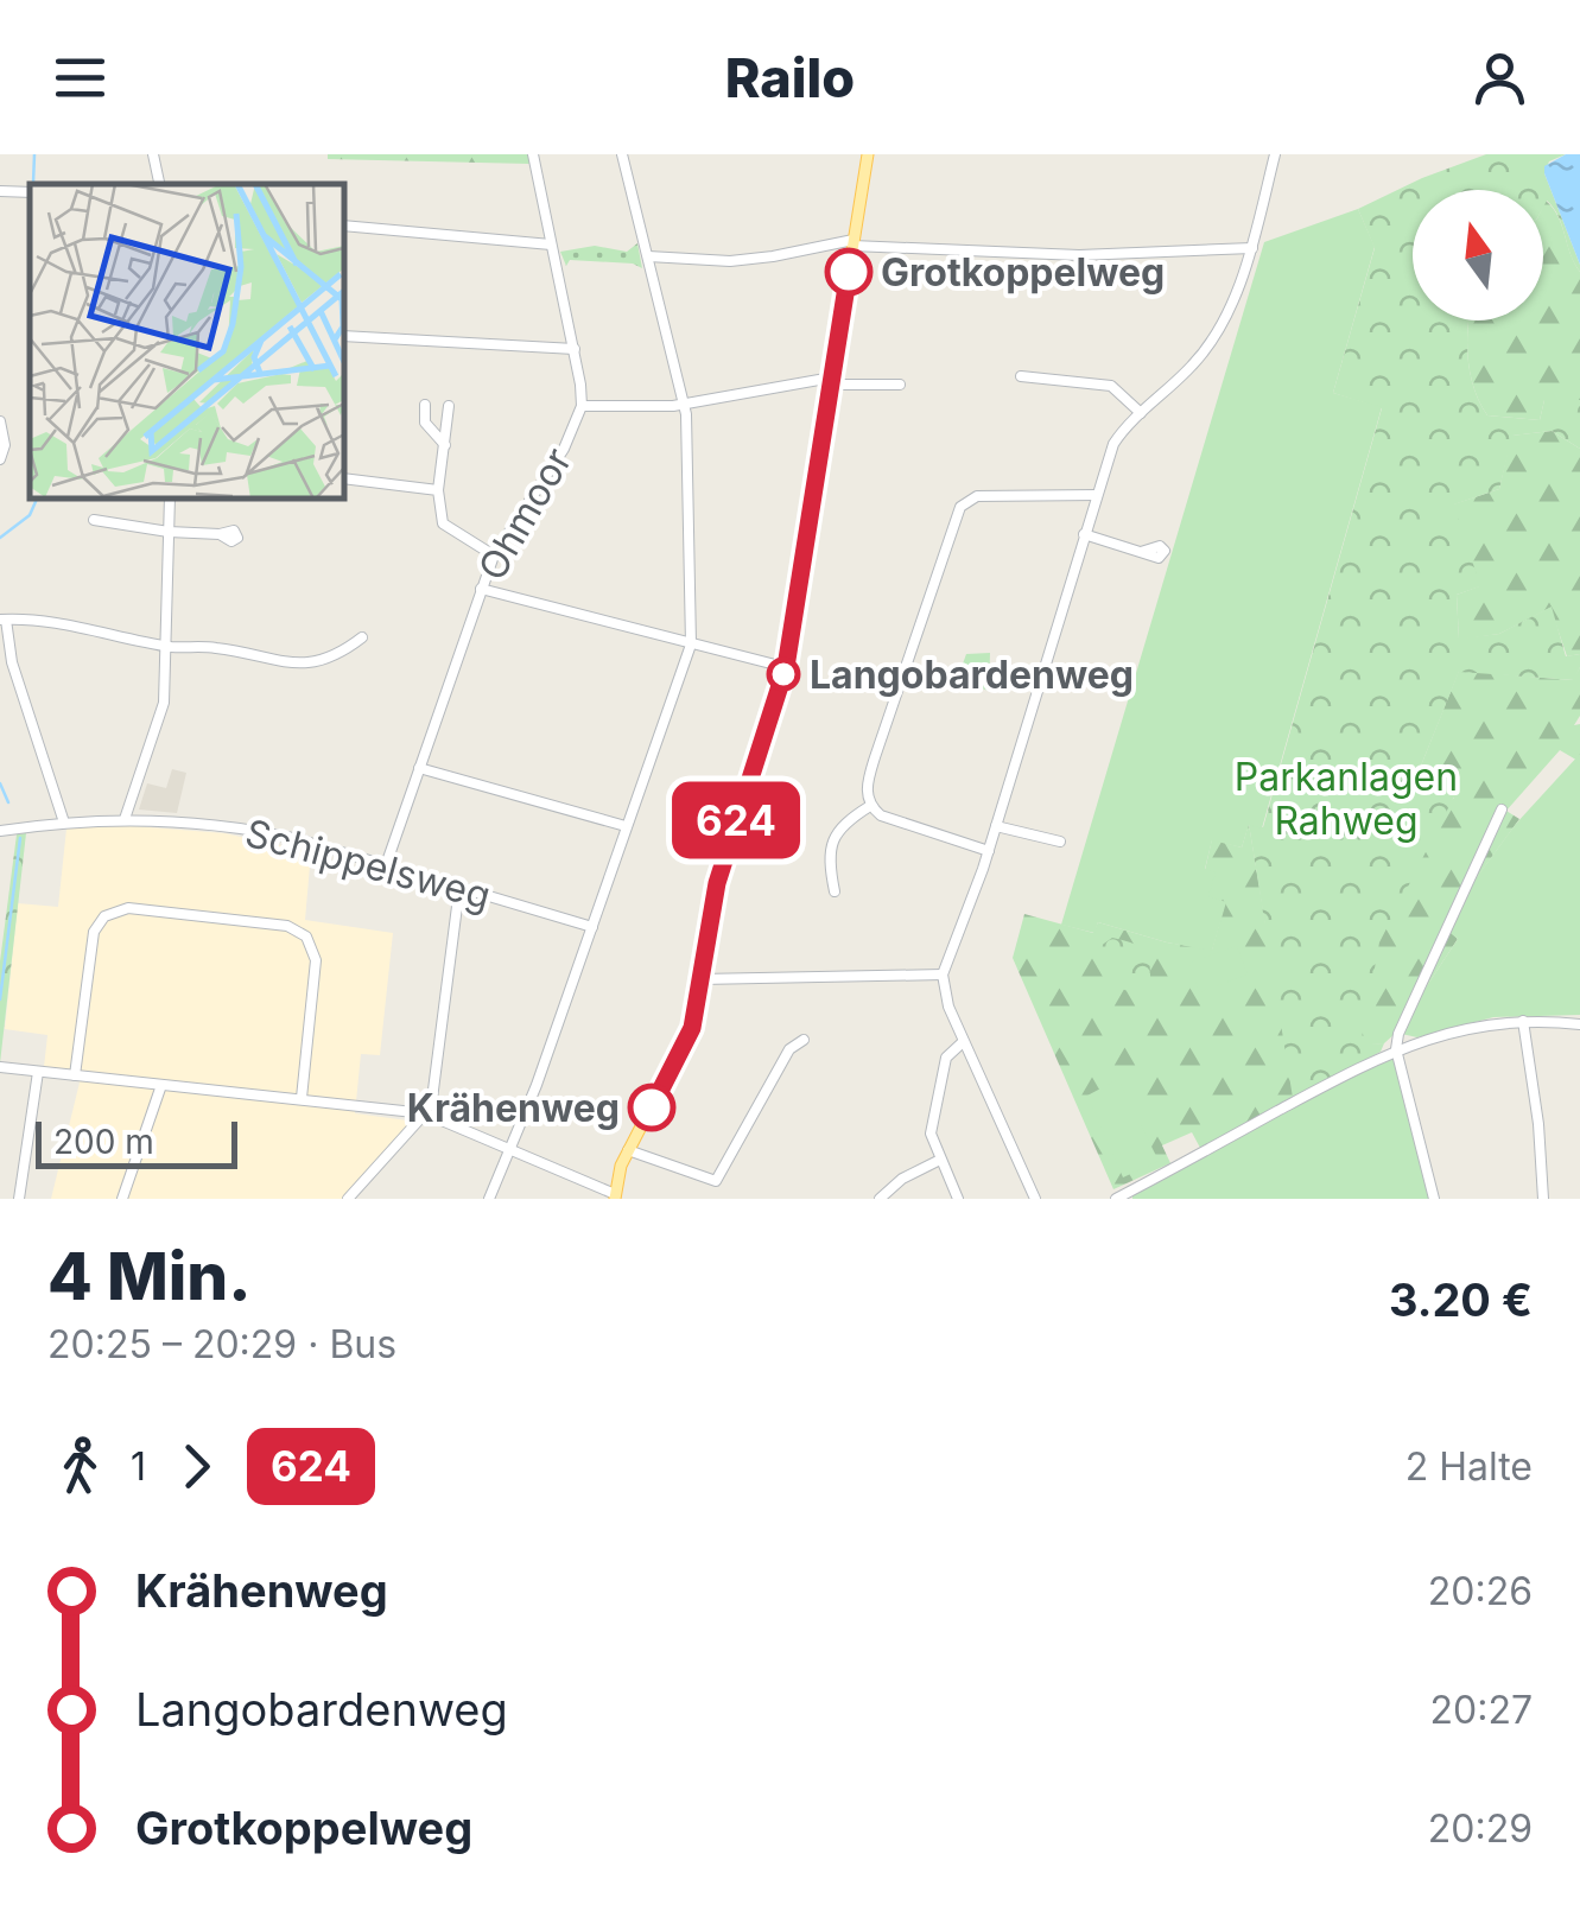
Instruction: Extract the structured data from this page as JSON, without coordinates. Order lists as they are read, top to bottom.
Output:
{
  "streets": {
    "street": ["Ohmoor", "Schippelsweg"]
  },
  "crossings": [
    ["Ohmoor", "Schippelsweg"]
  ],
  "parks": ["Parkanlagen Rahweg"],
  "places": ["Grotkoppelweg", "Langobardenweg", "Krähenweg"],
  "lines": ["bus line 624"],
  "scale_bar": "200 m",
  "north": "top",
  "page": {
    "header": "Railo",
    "on_map": "624",
    "scale": "200 m",
    "heading": ["4 Min.", "20:25 – 20:29 · Bus", "3.20 €"],
    "legs": ["1", "624", "2 Halte"],
    "list": [
      {
        "name": "Krähenweg",
        "value": "20:26"
      },
      {
        "name": "Langobardenweg",
        "value": "20:27"
      },
      {
        "name": "Grotkoppelweg",
        "value": "20:29"
      }
    ]
  }
}
